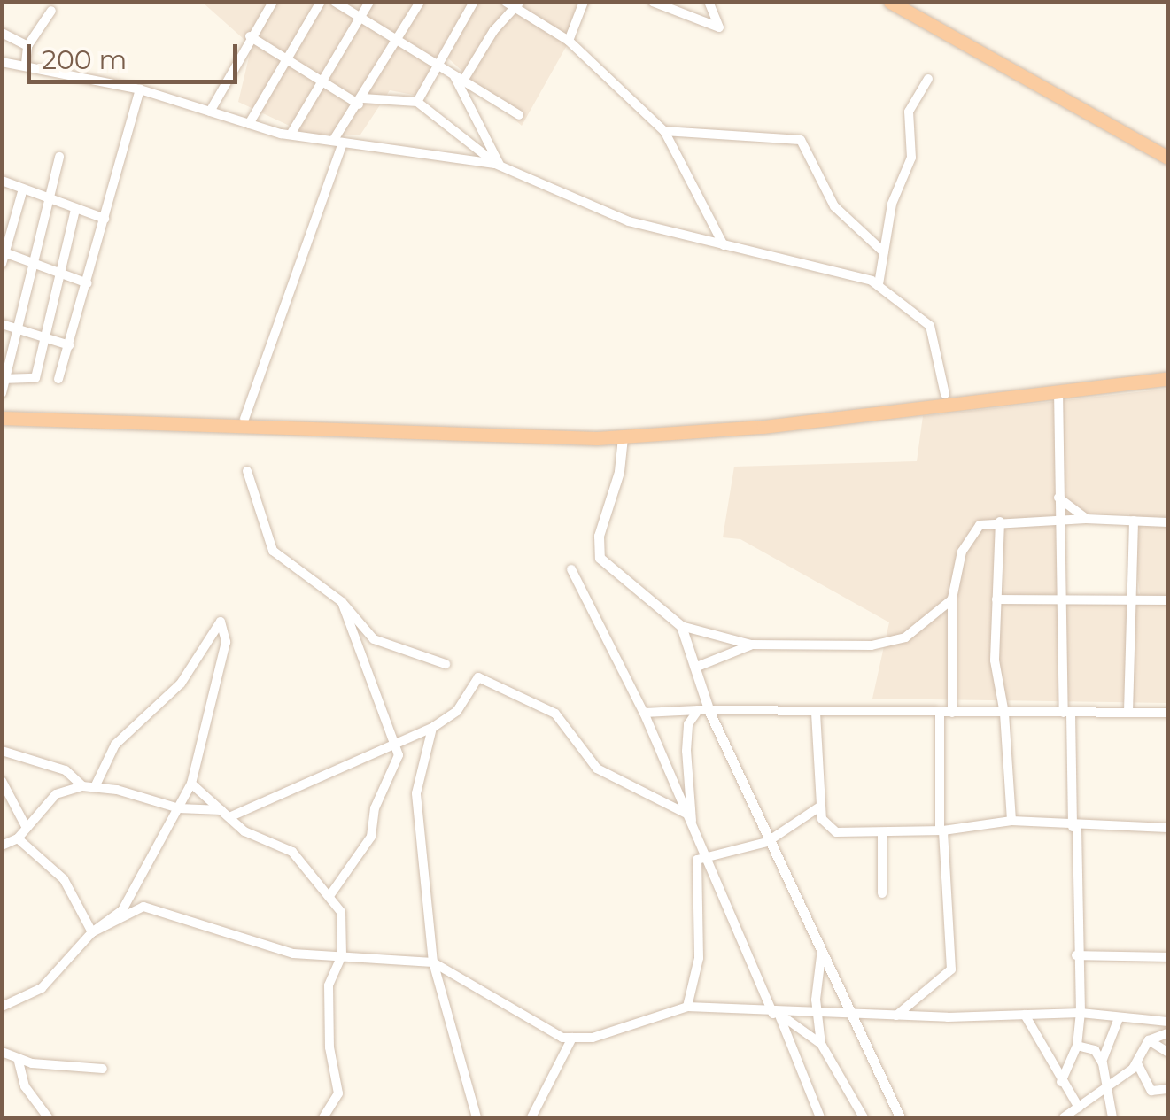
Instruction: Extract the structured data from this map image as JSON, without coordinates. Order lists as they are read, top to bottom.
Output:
{
  "scale_bar": "200 m"
}
